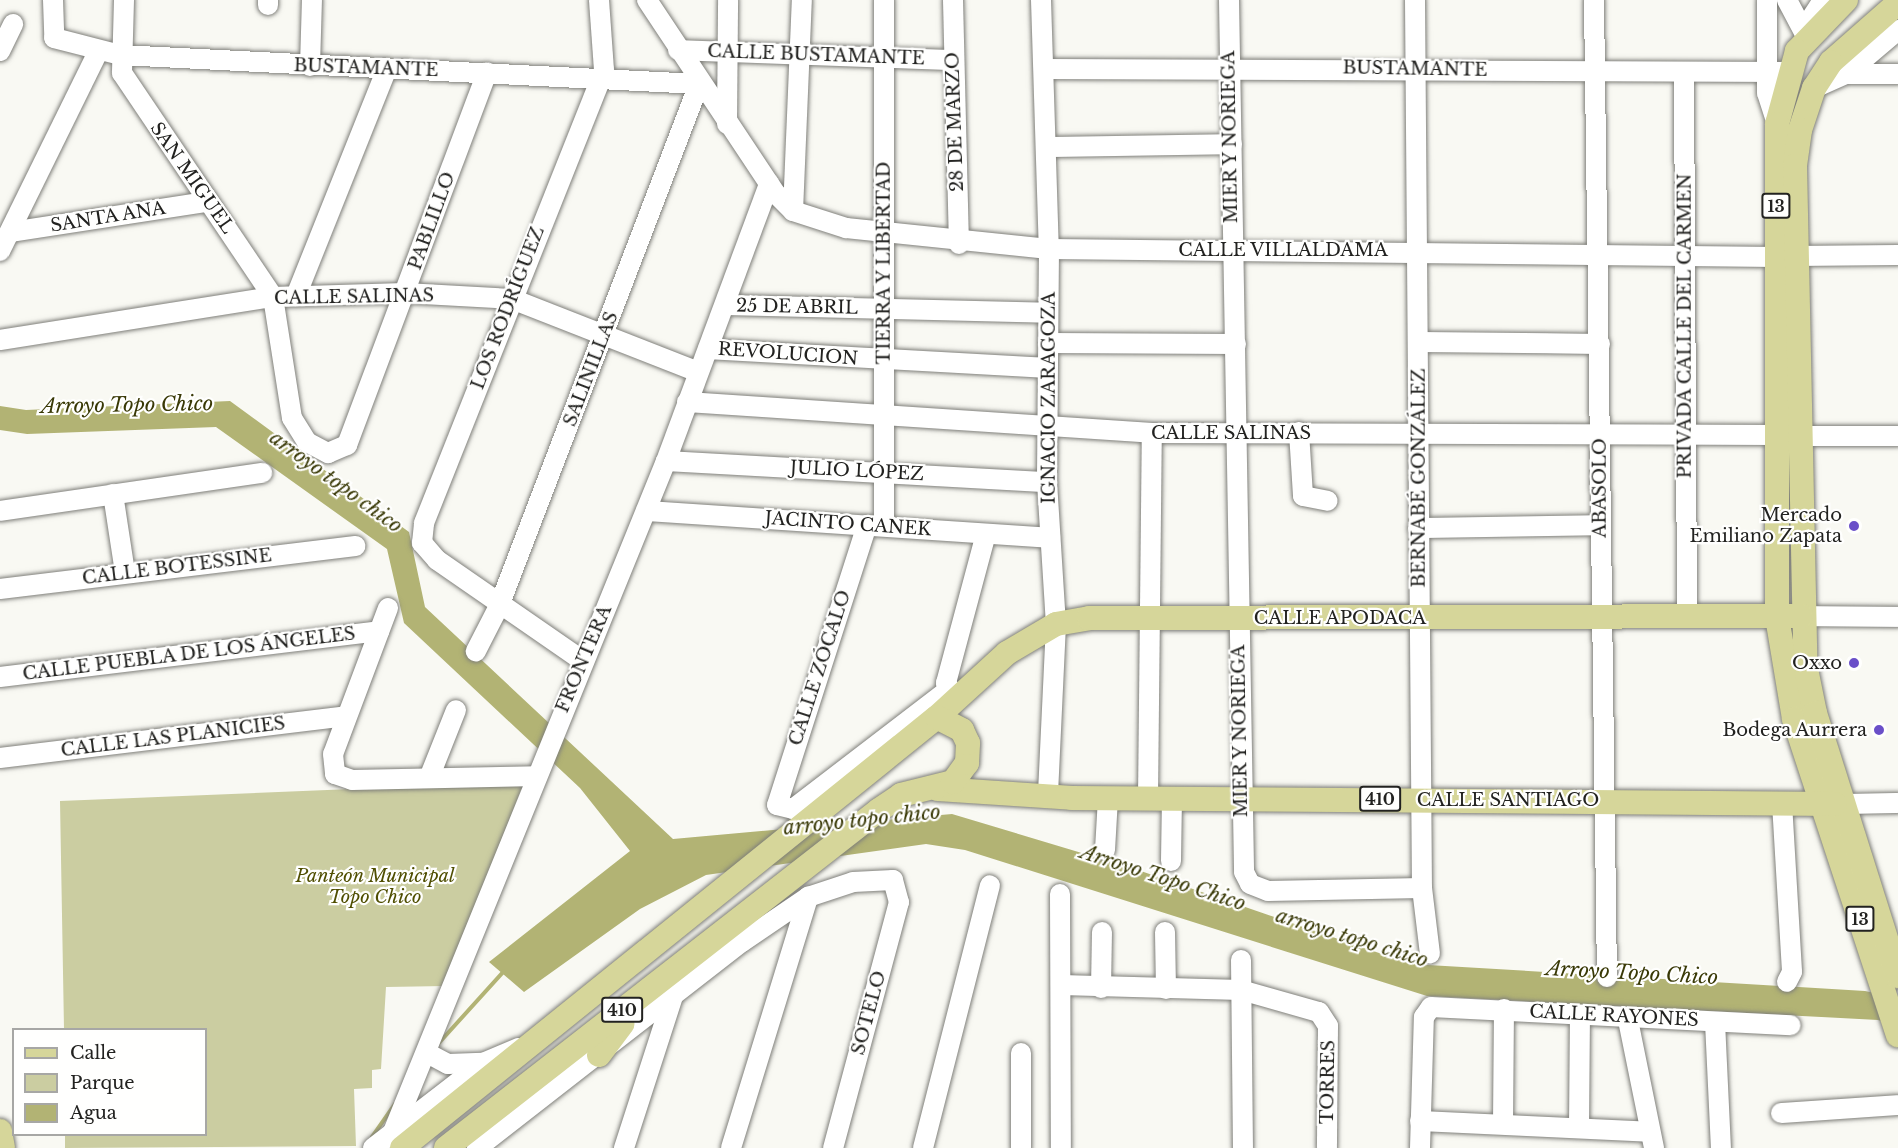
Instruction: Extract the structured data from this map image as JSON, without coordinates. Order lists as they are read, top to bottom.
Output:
{
  "streets": {
    "main road": [
      "13",
      "CALLE APODACA",
      "410",
      "CALLE SANTIAGO"
    ],
    "street": [
      "CALLE BUSTAMANTE",
      "BUSTAMANTE",
      "28 DE MARZO",
      "MIER Y NORIEGA",
      "SAN MIGUEL",
      "SANTA ANA",
      "PABLILLO",
      "CALLE VILLALDAMA",
      "TIERRA Y LIBERTAD",
      "CALLE SALINAS",
      "25 DE ABRIL",
      "LOS RODRÍGUEZ",
      "PRIVADA CALLE DEL CARMEN",
      "REVOLUCION",
      "SALINILLAS",
      "IGNACIO ZARAGOZA",
      "JULIO LÓPEZ",
      "BERNABÉ GONZÁLEZ",
      "ABASOLO",
      "JACINTO CANEK",
      "CALLE BOTESSINE",
      "CALLE PUEBLA DE LOS ÁNGELES",
      "FRONTERA",
      "CALLE ZÓCALO",
      "CALLE LAS PLANICIES",
      "SOTELO",
      "CALLE RAYONES",
      "TORRES"
    ]
  },
  "crossings": [
    ["CALLE BUSTAMANTE", "28 DE MARZO"],
    ["CALLE BUSTAMANTE", "TIERRA Y LIBERTAD"],
    ["BUSTAMANTE", "MIER Y NORIEGA"],
    ["BUSTAMANTE", "SAN MIGUEL"],
    ["BUSTAMANTE", "13"],
    ["BUSTAMANTE", "PABLILLO"],
    ["BUSTAMANTE", "LOS RODRÍGUEZ"],
    ["BUSTAMANTE", "PRIVADA CALLE DEL CARMEN"],
    ["BUSTAMANTE", "SALINILLAS"],
    ["BUSTAMANTE", "IGNACIO ZARAGOZA"],
    ["BUSTAMANTE", "BERNABÉ GONZÁLEZ"],
    ["BUSTAMANTE", "ABASOLO"],
    ["28 DE MARZO", "CALLE VILLALDAMA"],
    ["MIER Y NORIEGA", "CALLE VILLALDAMA"],
    ["MIER Y NORIEGA", "CALLE SALINAS"],
    ["MIER Y NORIEGA", "BERNABÉ GONZÁLEZ"],
    ["MIER Y NORIEGA", "CALLE APODACA"],
    ["MIER Y NORIEGA", "CALLE SANTIAGO"],
    ["SAN MIGUEL", "SANTA ANA"],
    ["SAN MIGUEL", "PABLILLO"],
    ["SAN MIGUEL", "CALLE SALINAS"],
    ["13", "CALLE VILLALDAMA"],
    ["13", "CALLE SALINAS"],
    ["13", "CALLE APODACA"],
    ["13", "410"],
    ["13", "CALLE SANTIAGO"],
    ["PABLILLO", "CALLE SALINAS"],
    ["CALLE VILLALDAMA", "TIERRA Y LIBERTAD"],
    ["CALLE VILLALDAMA", "PRIVADA CALLE DEL CARMEN"],
    ["CALLE VILLALDAMA", "IGNACIO ZARAGOZA"],
    ["CALLE VILLALDAMA", "BERNABÉ GONZÁLEZ"],
    ["CALLE VILLALDAMA", "ABASOLO"],
    ["TIERRA Y LIBERTAD", "CALLE SALINAS"],
    ["TIERRA Y LIBERTAD", "25 DE ABRIL"],
    ["TIERRA Y LIBERTAD", "REVOLUCION"],
    ["TIERRA Y LIBERTAD", "JULIO LÓPEZ"],
    ["TIERRA Y LIBERTAD", "JACINTO CANEK"],
    ["TIERRA Y LIBERTAD", "CALLE ZÓCALO"],
    ["CALLE SALINAS", "LOS RODRÍGUEZ"],
    ["CALLE SALINAS", "PRIVADA CALLE DEL CARMEN"],
    ["CALLE SALINAS", "SALINILLAS"],
    ["CALLE SALINAS", "IGNACIO ZARAGOZA"],
    ["CALLE SALINAS", "BERNABÉ GONZÁLEZ"],
    ["CALLE SALINAS", "ABASOLO"],
    ["CALLE SALINAS", "FRONTERA"],
    ["25 DE ABRIL", "IGNACIO ZARAGOZA"],
    ["25 DE ABRIL", "FRONTERA"],
    ["LOS RODRÍGUEZ", "SALINILLAS"],
    ["PRIVADA CALLE DEL CARMEN", "CALLE APODACA"],
    ["REVOLUCION", "IGNACIO ZARAGOZA"],
    ["REVOLUCION", "FRONTERA"],
    ["IGNACIO ZARAGOZA", "JULIO LÓPEZ"],
    ["IGNACIO ZARAGOZA", "JACINTO CANEK"],
    ["IGNACIO ZARAGOZA", "CALLE APODACA"],
    ["IGNACIO ZARAGOZA", "CALLE SANTIAGO"],
    ["JULIO LÓPEZ", "FRONTERA"],
    ["BERNABÉ GONZÁLEZ", "CALLE APODACA"],
    ["BERNABÉ GONZÁLEZ", "CALLE SANTIAGO"],
    ["ABASOLO", "CALLE APODACA"],
    ["ABASOLO", "CALLE SANTIAGO"],
    ["JACINTO CANEK", "FRONTERA"],
    ["JACINTO CANEK", "CALLE ZÓCALO"],
    ["CALLE APODACA", "CALLE ZÓCALO"],
    ["CALLE APODACA", "410"],
    ["FRONTERA", "410"],
    ["410", "CALLE SANTIAGO"],
    ["410", "SOTELO"]
  ],
  "water": ["Arroyo Topo Chico", "arroyo topo chico"],
  "parks": ["Panteón Municipal Topo Chico"],
  "places": ["Mercado Emiliano Zapata", "Oxxo", "Bodega Aurrera"],
  "legend": ["Calle", "Parque", "Agua"]
}
